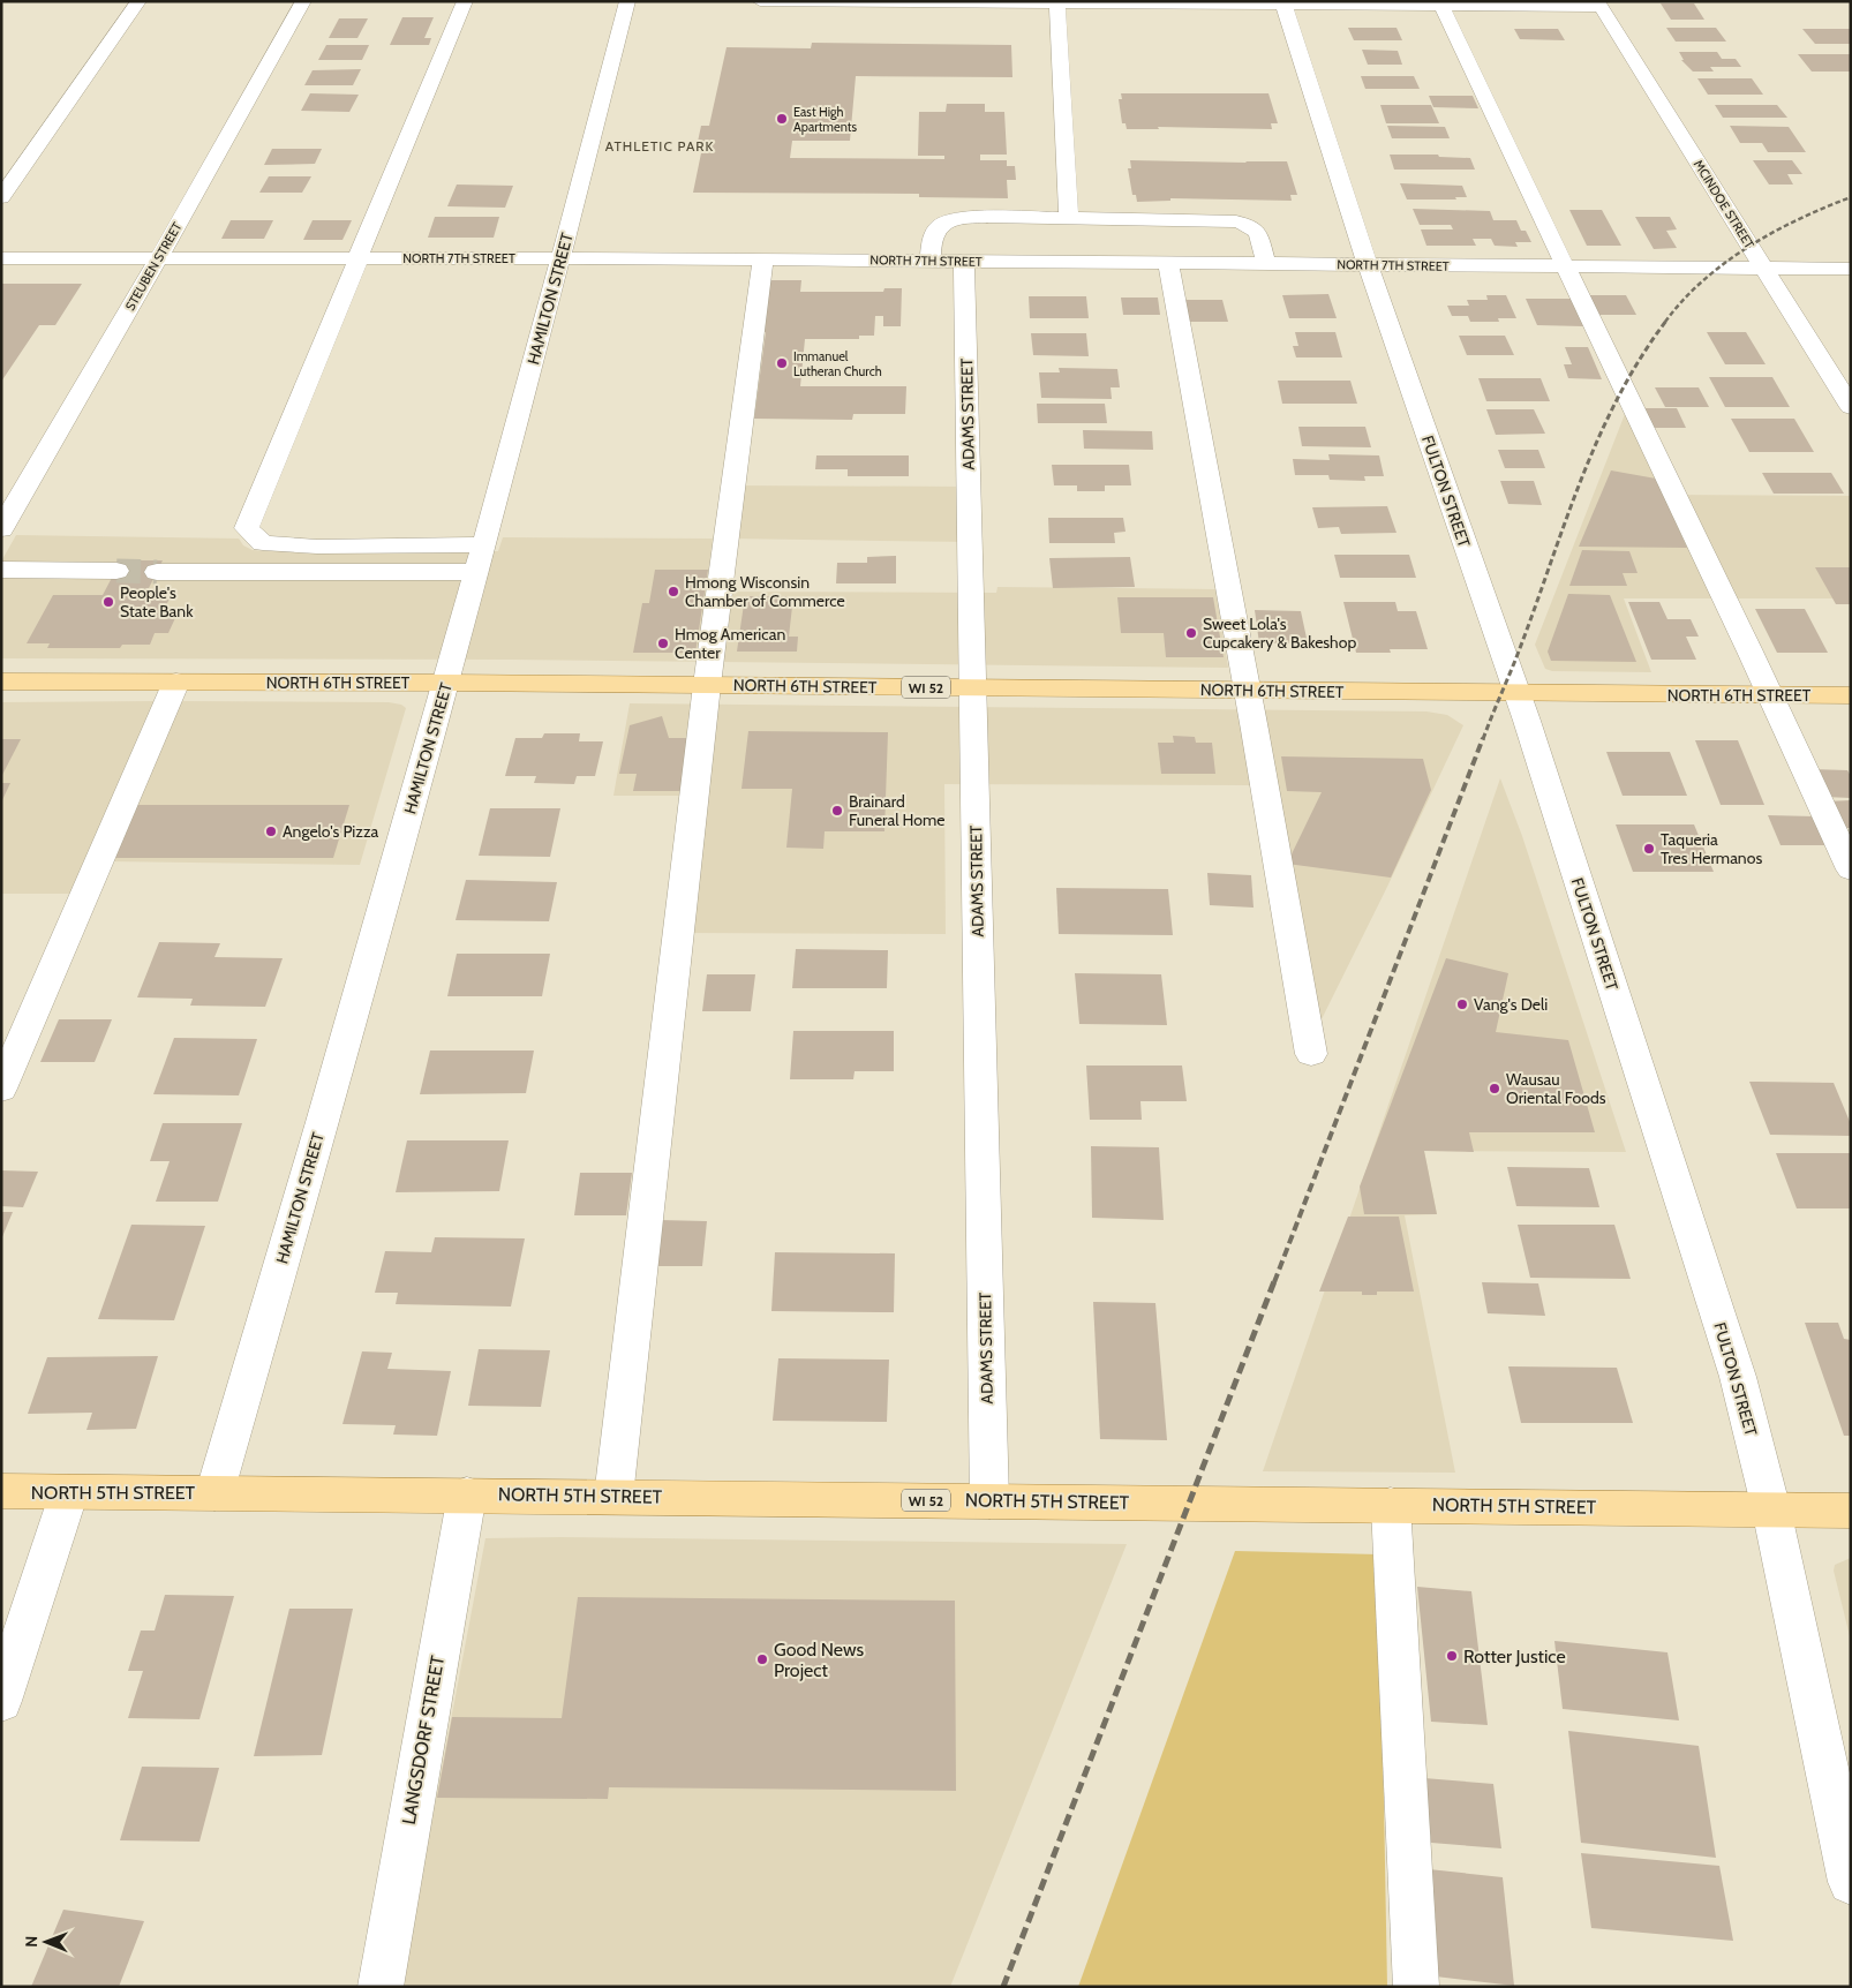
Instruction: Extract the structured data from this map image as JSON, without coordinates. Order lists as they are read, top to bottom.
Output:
{
  "streets": {
    "main road": ["NORTH 6TH STREET", "WI 52", "NORTH 5TH STREET"],
    "street": [
      "MCINDOE STREET",
      "NORTH 7TH STREET",
      "STEUBEN STREET",
      "HAMILTON STREET",
      "ADAMS STREET",
      "FULTON STREET",
      "LANGSDORF STREET"
    ]
  },
  "crossings": [
    ["MCINDOE STREET", "NORTH 7TH STREET"],
    ["NORTH 7TH STREET", "STEUBEN STREET"],
    ["NORTH 7TH STREET", "HAMILTON STREET"],
    ["NORTH 7TH STREET", "ADAMS STREET"],
    ["NORTH 7TH STREET", "FULTON STREET"],
    ["HAMILTON STREET", "NORTH 6TH STREET"],
    ["HAMILTON STREET", "NORTH 5TH STREET"],
    ["ADAMS STREET", "NORTH 6TH STREET"],
    ["ADAMS STREET", "NORTH 5TH STREET"],
    ["FULTON STREET", "NORTH 6TH STREET"],
    ["FULTON STREET", "NORTH 5TH STREET"],
    ["NORTH 5TH STREET", "LANGSDORF STREET"]
  ],
  "districts": ["ATHLETIC PARK"],
  "places": [
    "East High Apartments",
    "Immanuel Lutheran Church",
    "Hmong Wisconsin Chamber of Commerce",
    "People's State Bank",
    "Sweet Lola's Cupcakery & Bakeshop",
    "Hmog American Center",
    "Brainard Funeral Home",
    "Angelo's Pizza",
    "Taqueria Tres Hermanos",
    "Vang's Deli",
    "Wausau Oriental Foods",
    "Rotter Justice",
    "Good News Project"
  ],
  "north": "left"
}
